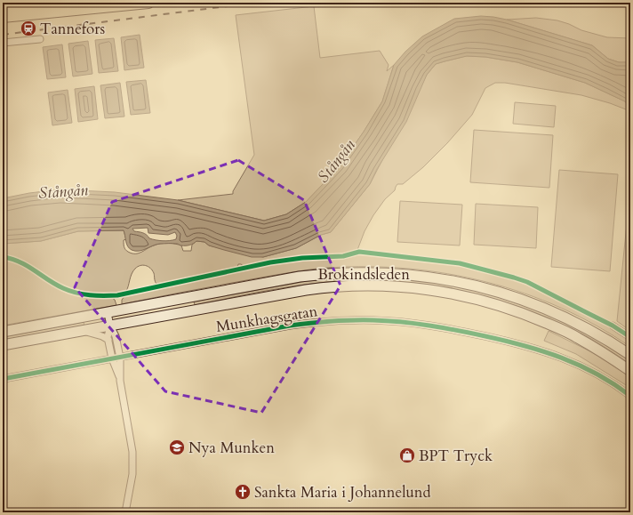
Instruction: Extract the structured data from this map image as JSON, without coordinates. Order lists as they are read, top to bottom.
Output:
{
  "streets": {
    "main road": ["Brokindsleden"],
    "street": ["Munkhagsgatan"]
  },
  "water": ["Stångån"],
  "places": {
    "station": ["Tannefors"],
    "school or university": ["Nya Munken"],
    "shop": ["BPT Tryck"],
    "church": ["Sankta Maria i Johannelund"]
  }
}
